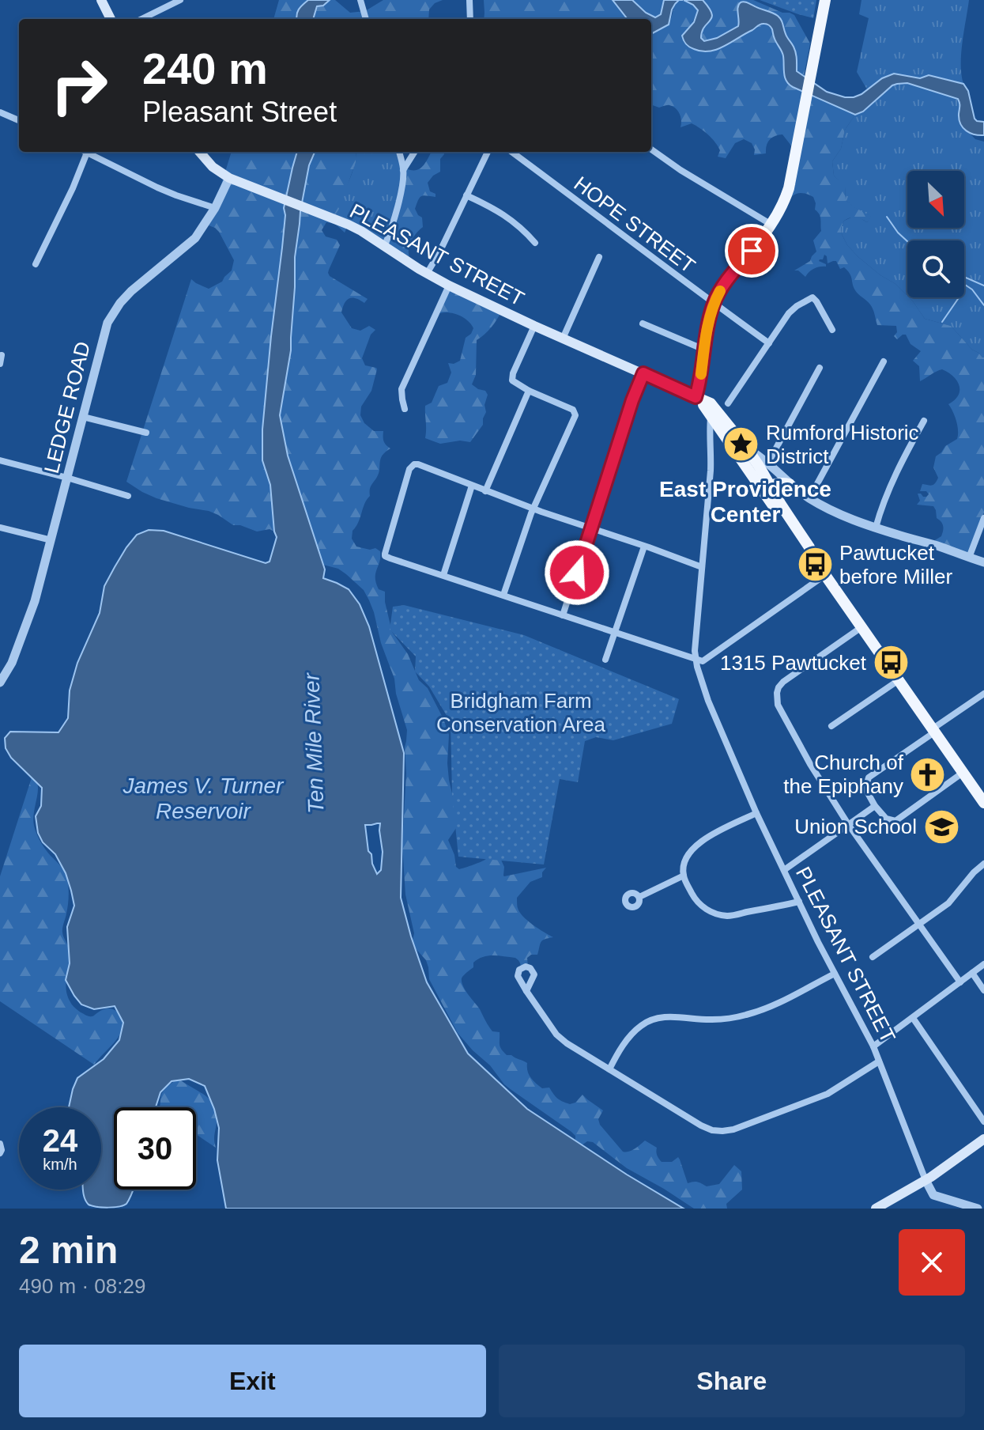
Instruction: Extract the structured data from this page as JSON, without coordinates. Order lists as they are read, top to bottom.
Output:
{
  "streets": {
    "main road": ["PLEASANT STREET"],
    "street": ["HOPE STREET", "LEDGE ROAD"]
  },
  "crossings": [
    ["PLEASANT STREET", "LEDGE ROAD"]
  ],
  "districts": ["East Providence Center"],
  "water": ["Ten Mile River", "James V. Turner Reservoir"],
  "parks": ["Bridgham Farm Conservation Area"],
  "places": {
    "place": ["Rumford Historic District"],
    "bus stop": ["Pawtucket before Miller", "1315 Pawtucket"],
    "church": ["Church of the Epiphany"],
    "school or university": ["Union School"]
  },
  "north": "bottom right",
  "page": {
    "turn": ["240 m", "Pleasant Street"],
    "speed": "24 km/h",
    "limit": "30",
    "heading": ["2 min", "490 m · 08:29"],
    "buttons": ["Exit", "Share"]
  }
}
